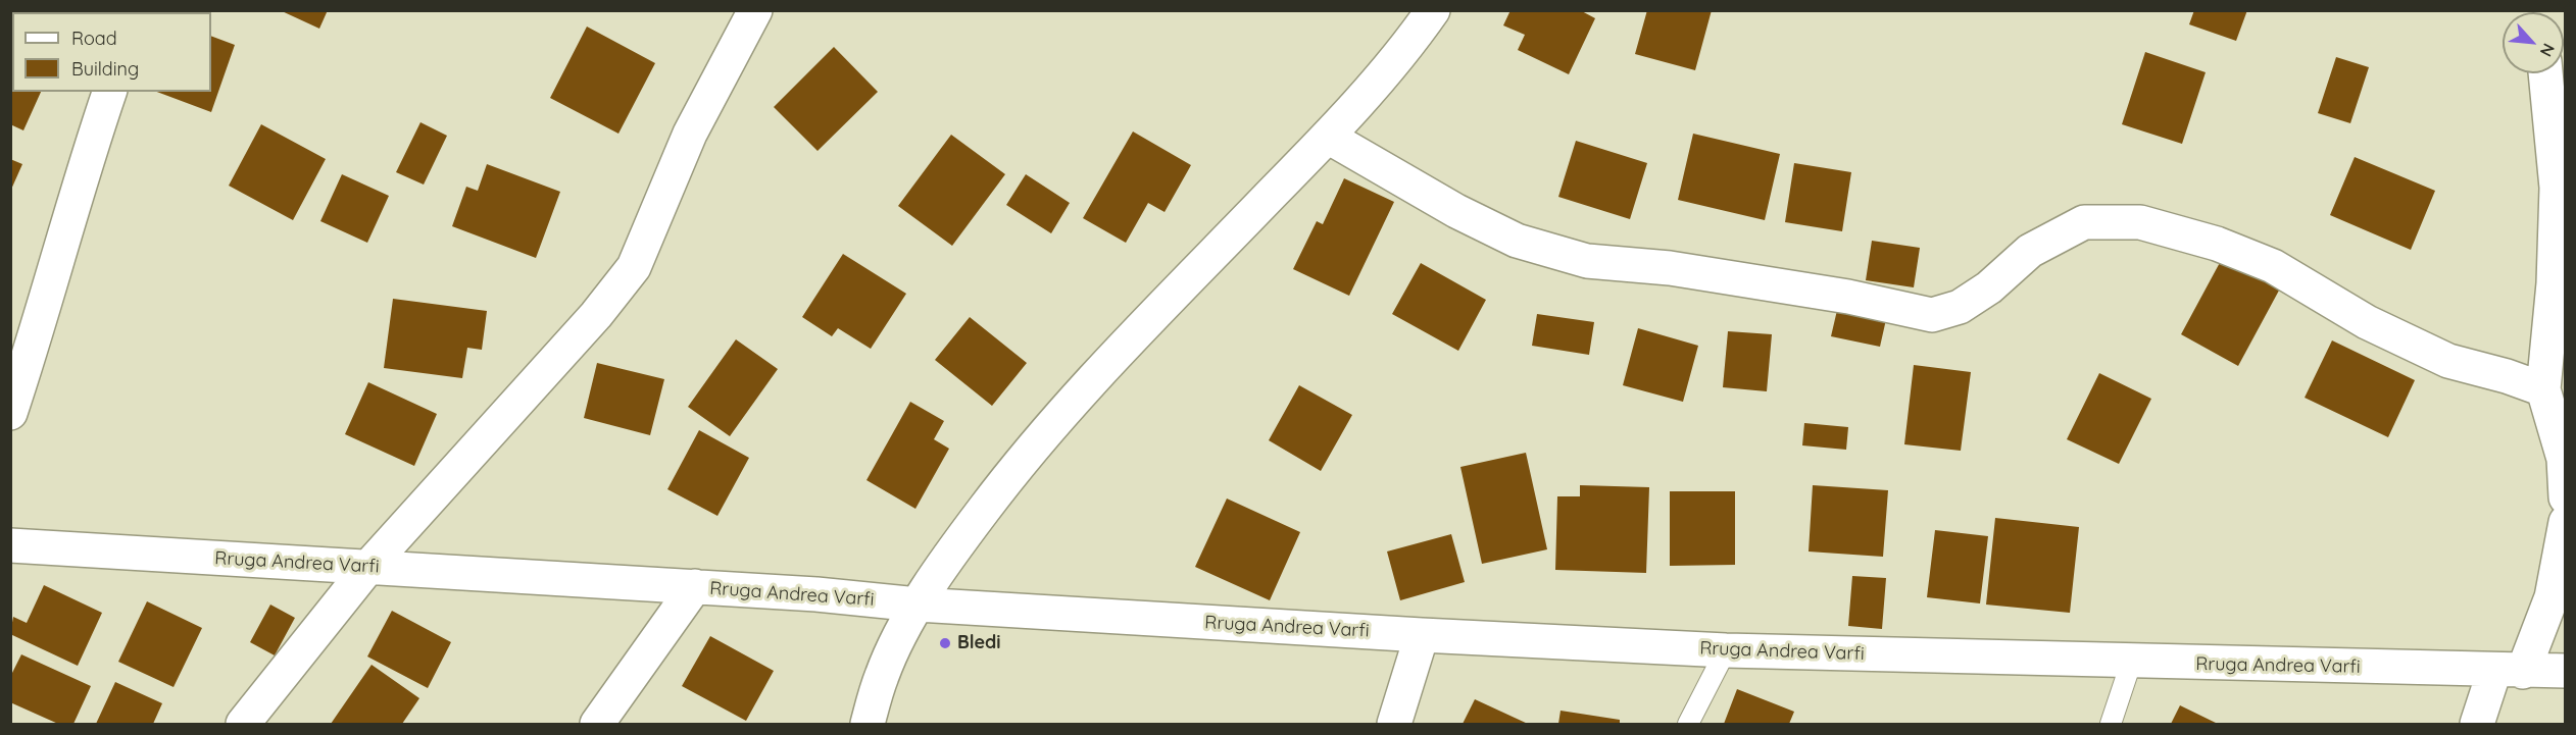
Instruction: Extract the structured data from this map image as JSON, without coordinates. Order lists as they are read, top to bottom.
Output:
{
  "streets": {
    "street": ["Rruga Andrea Varfi"]
  },
  "places": ["Bledi"],
  "legend": ["Road", "Building"],
  "north": "bottom right"
}
